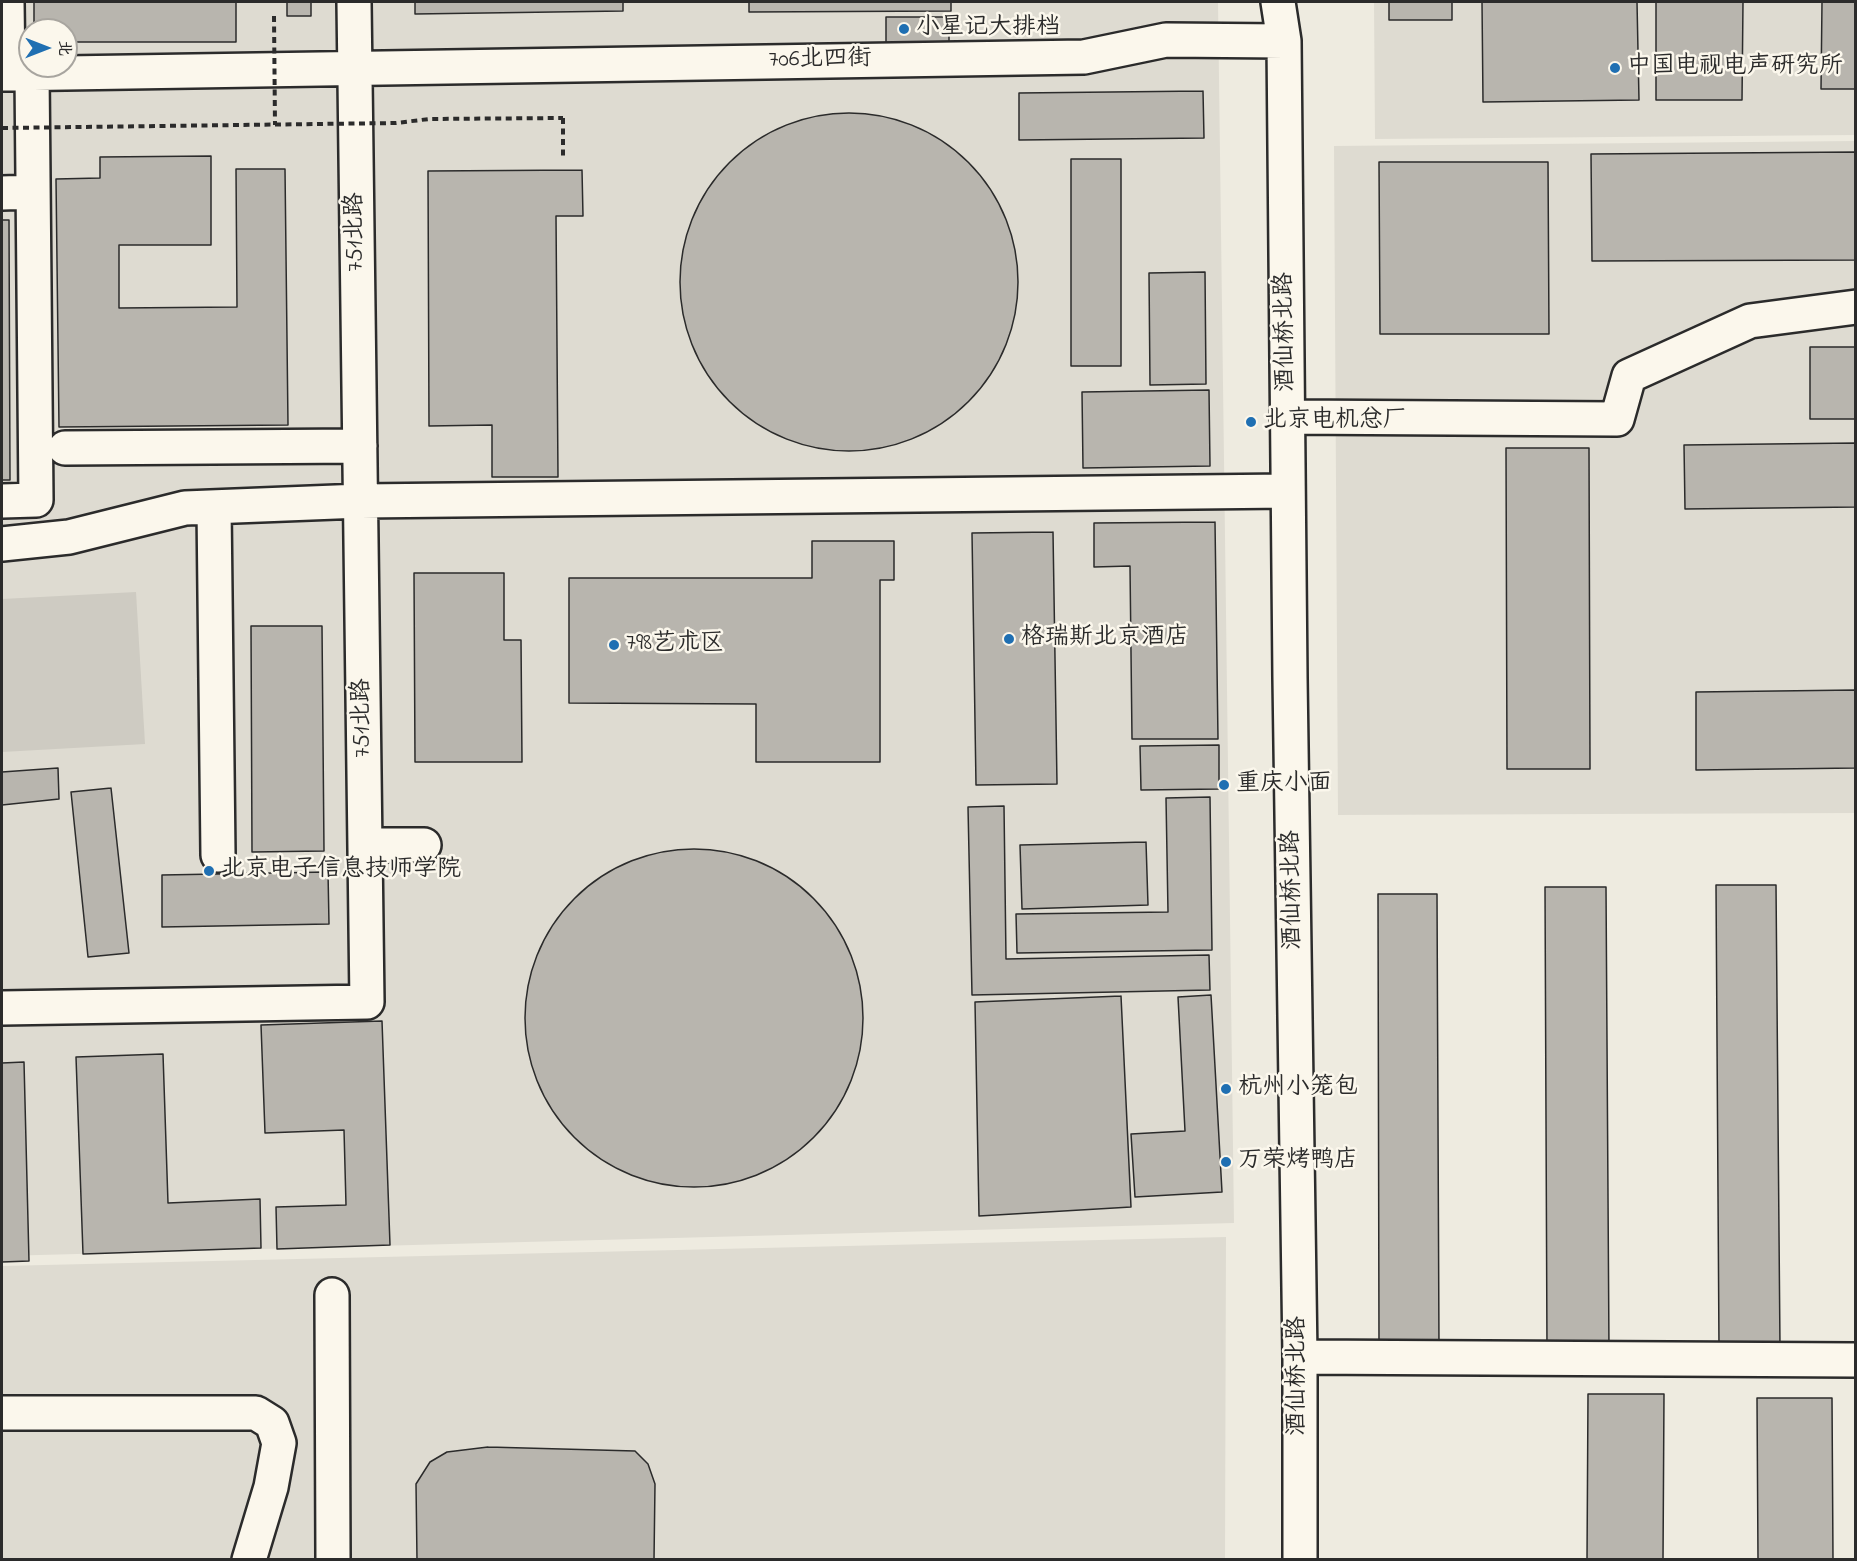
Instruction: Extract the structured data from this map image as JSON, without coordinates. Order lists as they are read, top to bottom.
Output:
{
  "streets": {
    "street": ["706北四街", "751北路", "酒仙桥北路"]
  },
  "crossings": [
    ["706北四街", "751北路"],
    ["706北四街", "酒仙桥北路"]
  ],
  "places": [
    "小星记大排档",
    "中国电视电声研究所",
    "北京电机总厂",
    "格瑞斯北京酒店",
    "798艺术区",
    "重庆小面",
    "北京电子信息技师学院",
    "杭州小笼包",
    "万荣烤鸭店"
  ],
  "north": "right"
}
